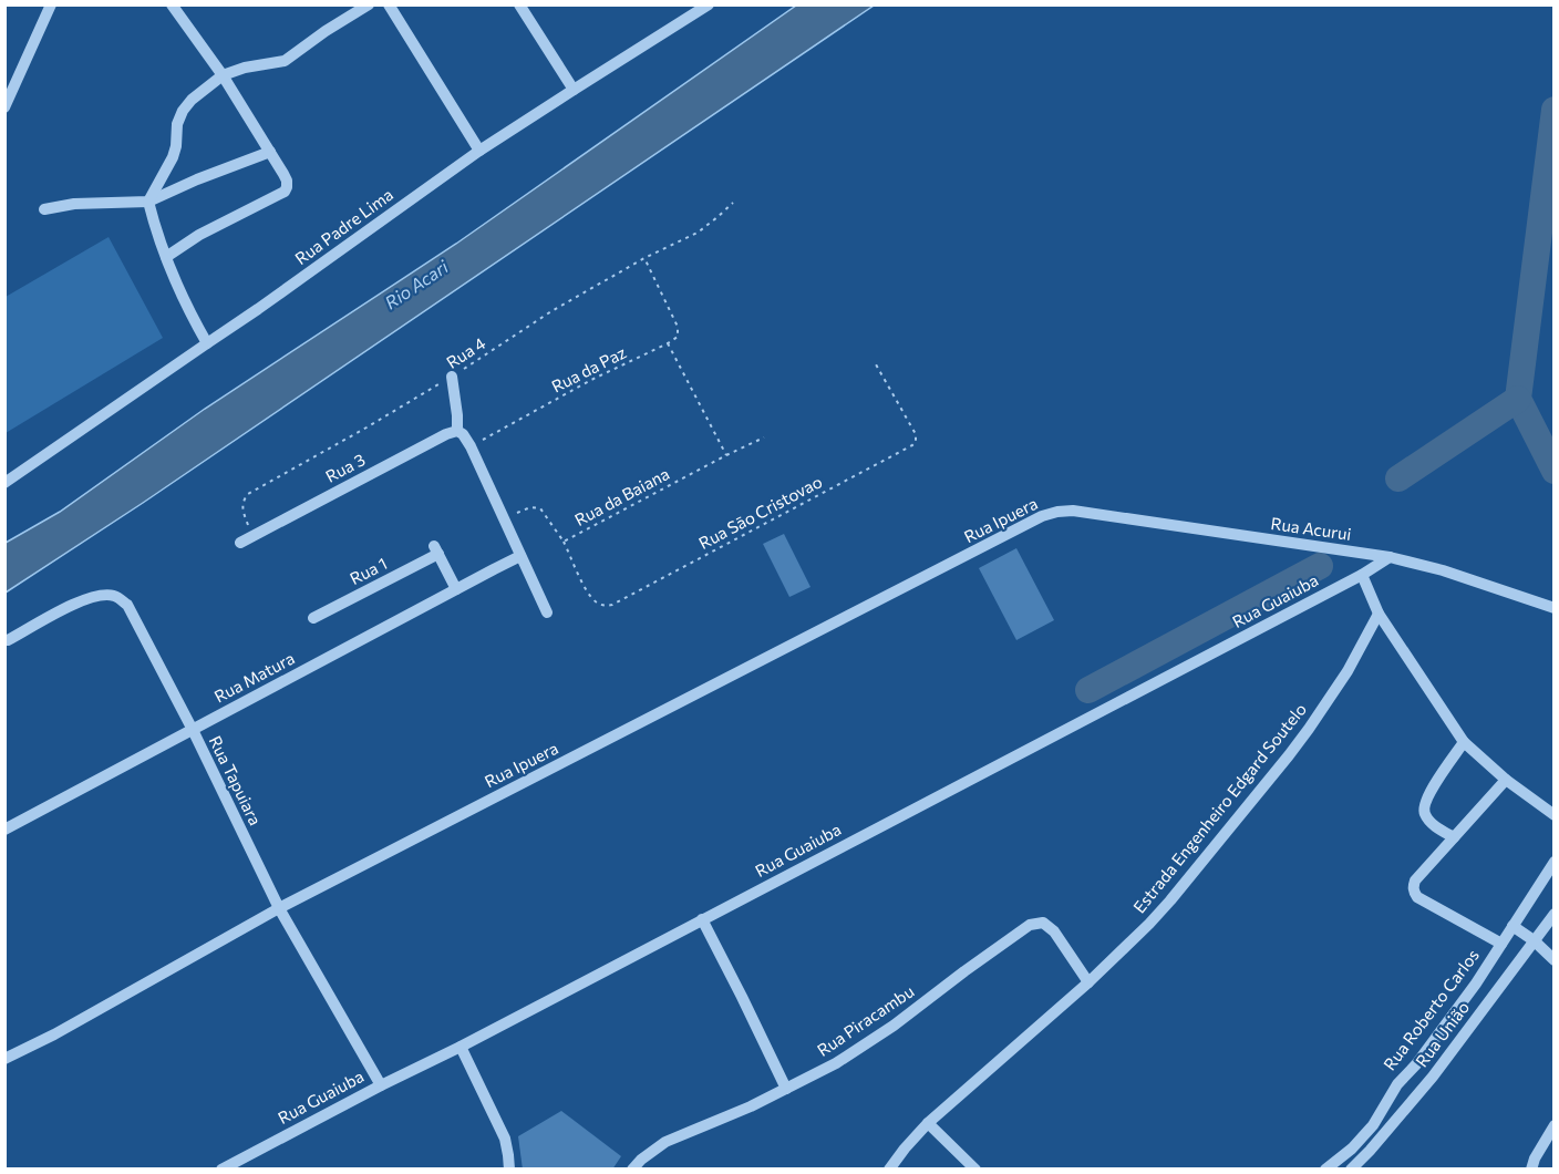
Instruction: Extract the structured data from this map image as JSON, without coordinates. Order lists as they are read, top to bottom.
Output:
{
  "streets": {
    "street": [
      "Rua Padre Lima",
      "Rua 3",
      "Rua Ipuera",
      "Rua Acurui",
      "Rua 1",
      "Rua Guaiuba",
      "Rua Matura",
      "Rua Tapuiara",
      "Estrada Engenheiro Edgard Soutelo",
      "Rua Roberto Carlos",
      "Rua Piracambu",
      "Rua União"
    ],
    "path": [
      "Rua 4",
      "Rua da Paz",
      "Rua da Baiana",
      "Rua Sāo Cristovao"
    ]
  },
  "crossings": [
    ["Rua 4", "Rua 3"],
    ["Rua da Paz", "Rua 3"],
    ["Rua da Baiana", "Rua Sāo Cristovao"],
    ["Rua Ipuera", "Rua Acurui"],
    ["Rua Ipuera", "Rua Tapuiara"],
    ["Rua Acurui", "Rua Guaiuba"],
    ["Rua 1", "Rua Matura"],
    ["Rua Guaiuba", "Rua Tapuiara"],
    ["Rua Matura", "Rua Tapuiara"],
    ["Estrada Engenheiro Edgard Soutelo", "Rua Piracambu"]
  ],
  "water": ["Rio Acari"]
}
